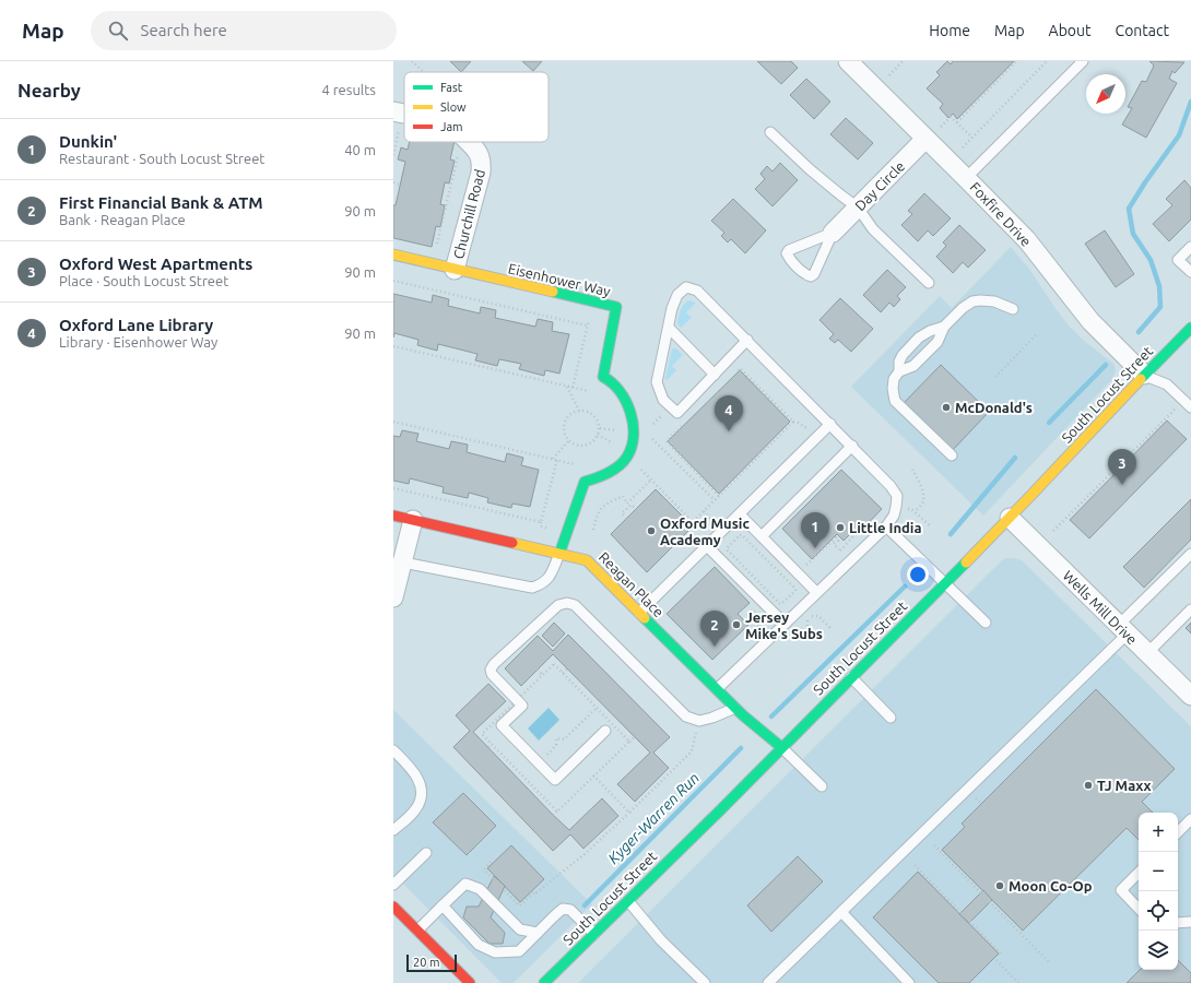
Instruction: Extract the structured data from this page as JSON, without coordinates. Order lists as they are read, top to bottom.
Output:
{
  "streets": {
    "street": [
      "Day Circle",
      "Churchill Road",
      "Foxfire Drive",
      "Eisenhower Way",
      "South Locust Street",
      "Reagan Place",
      "Wells Mill Drive"
    ]
  },
  "crossings": [
    ["Day Circle", "Foxfire Drive"],
    ["Churchill Road", "Eisenhower Way"],
    ["Foxfire Drive", "South Locust Street"],
    ["Eisenhower Way", "Reagan Place"],
    ["South Locust Street", "Reagan Place"],
    ["South Locust Street", "Wells Mill Drive"]
  ],
  "water": ["Kyger-Warren Run"],
  "places": [
    "McDonald's",
    "Little India",
    "Oxford Music Academy",
    "Jersey Mike's Subs",
    "TJ Maxx",
    "Moon Co-Op"
  ],
  "legend": ["Fast", "Slow", "Jam"],
  "scale_bar": "20 m",
  "north": "bottom left",
  "page": {
    "header": "Map",
    "search": "Search here",
    "nav": [
      "Home",
      "Map",
      "About",
      "Contact"
    ],
    "heading": ["Nearby", "4 results"],
    "list": [
      {
        "mark": "1",
        "name": "Dunkin'",
        "note": "Restaurant · South Locust Street",
        "value": "40 m"
      },
      {
        "mark": "2",
        "name": "First Financial Bank & ATM",
        "note": "Bank · Reagan Place",
        "value": "90 m"
      },
      {
        "mark": "3",
        "name": "Oxford West Apartments",
        "note": "Place · South Locust Street",
        "value": "90 m"
      },
      {
        "mark": "4",
        "name": "Oxford Lane Library",
        "note": "Library · Eisenhower Way",
        "value": "90 m"
      }
    ],
    "pins": [
      "4",
      "3",
      "1",
      "2"
    ],
    "map_buttons": ["+", "−"],
    "scale": "20 m"
  }
}
